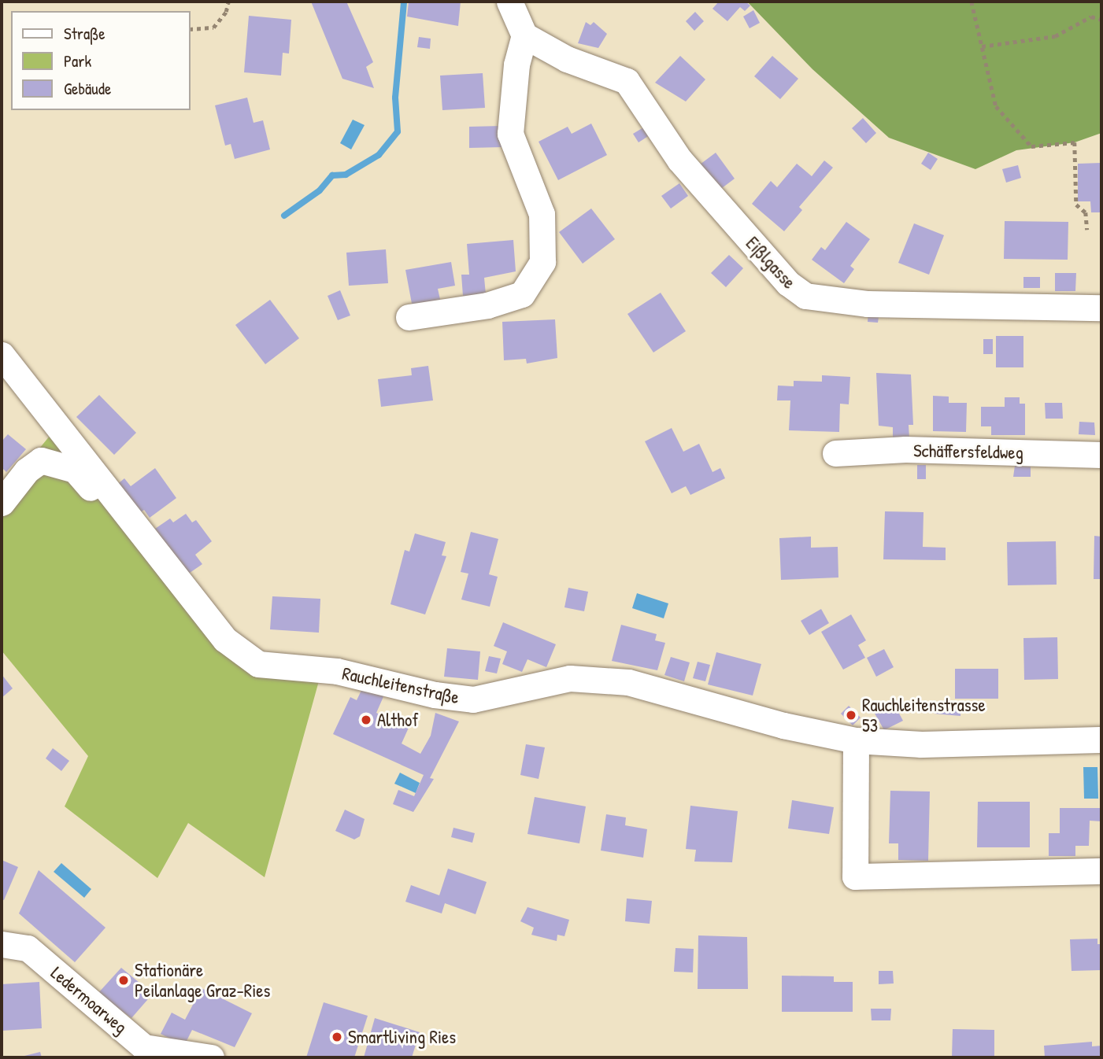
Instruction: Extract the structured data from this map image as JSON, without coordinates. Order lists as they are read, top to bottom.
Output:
{
  "streets": {
    "street": [
      "Eißlgasse",
      "Schäffersfeldweg",
      "Rauchleitenstraße",
      "Ledermoarweg"
    ]
  },
  "places": [
    "Rauchleitenstrasse 53",
    "Althof",
    "Stationäre Peilanlage Graz-Ries",
    "Smartliving Ries"
  ],
  "legend": ["Straße", "Park", "Gebäude"]
}
